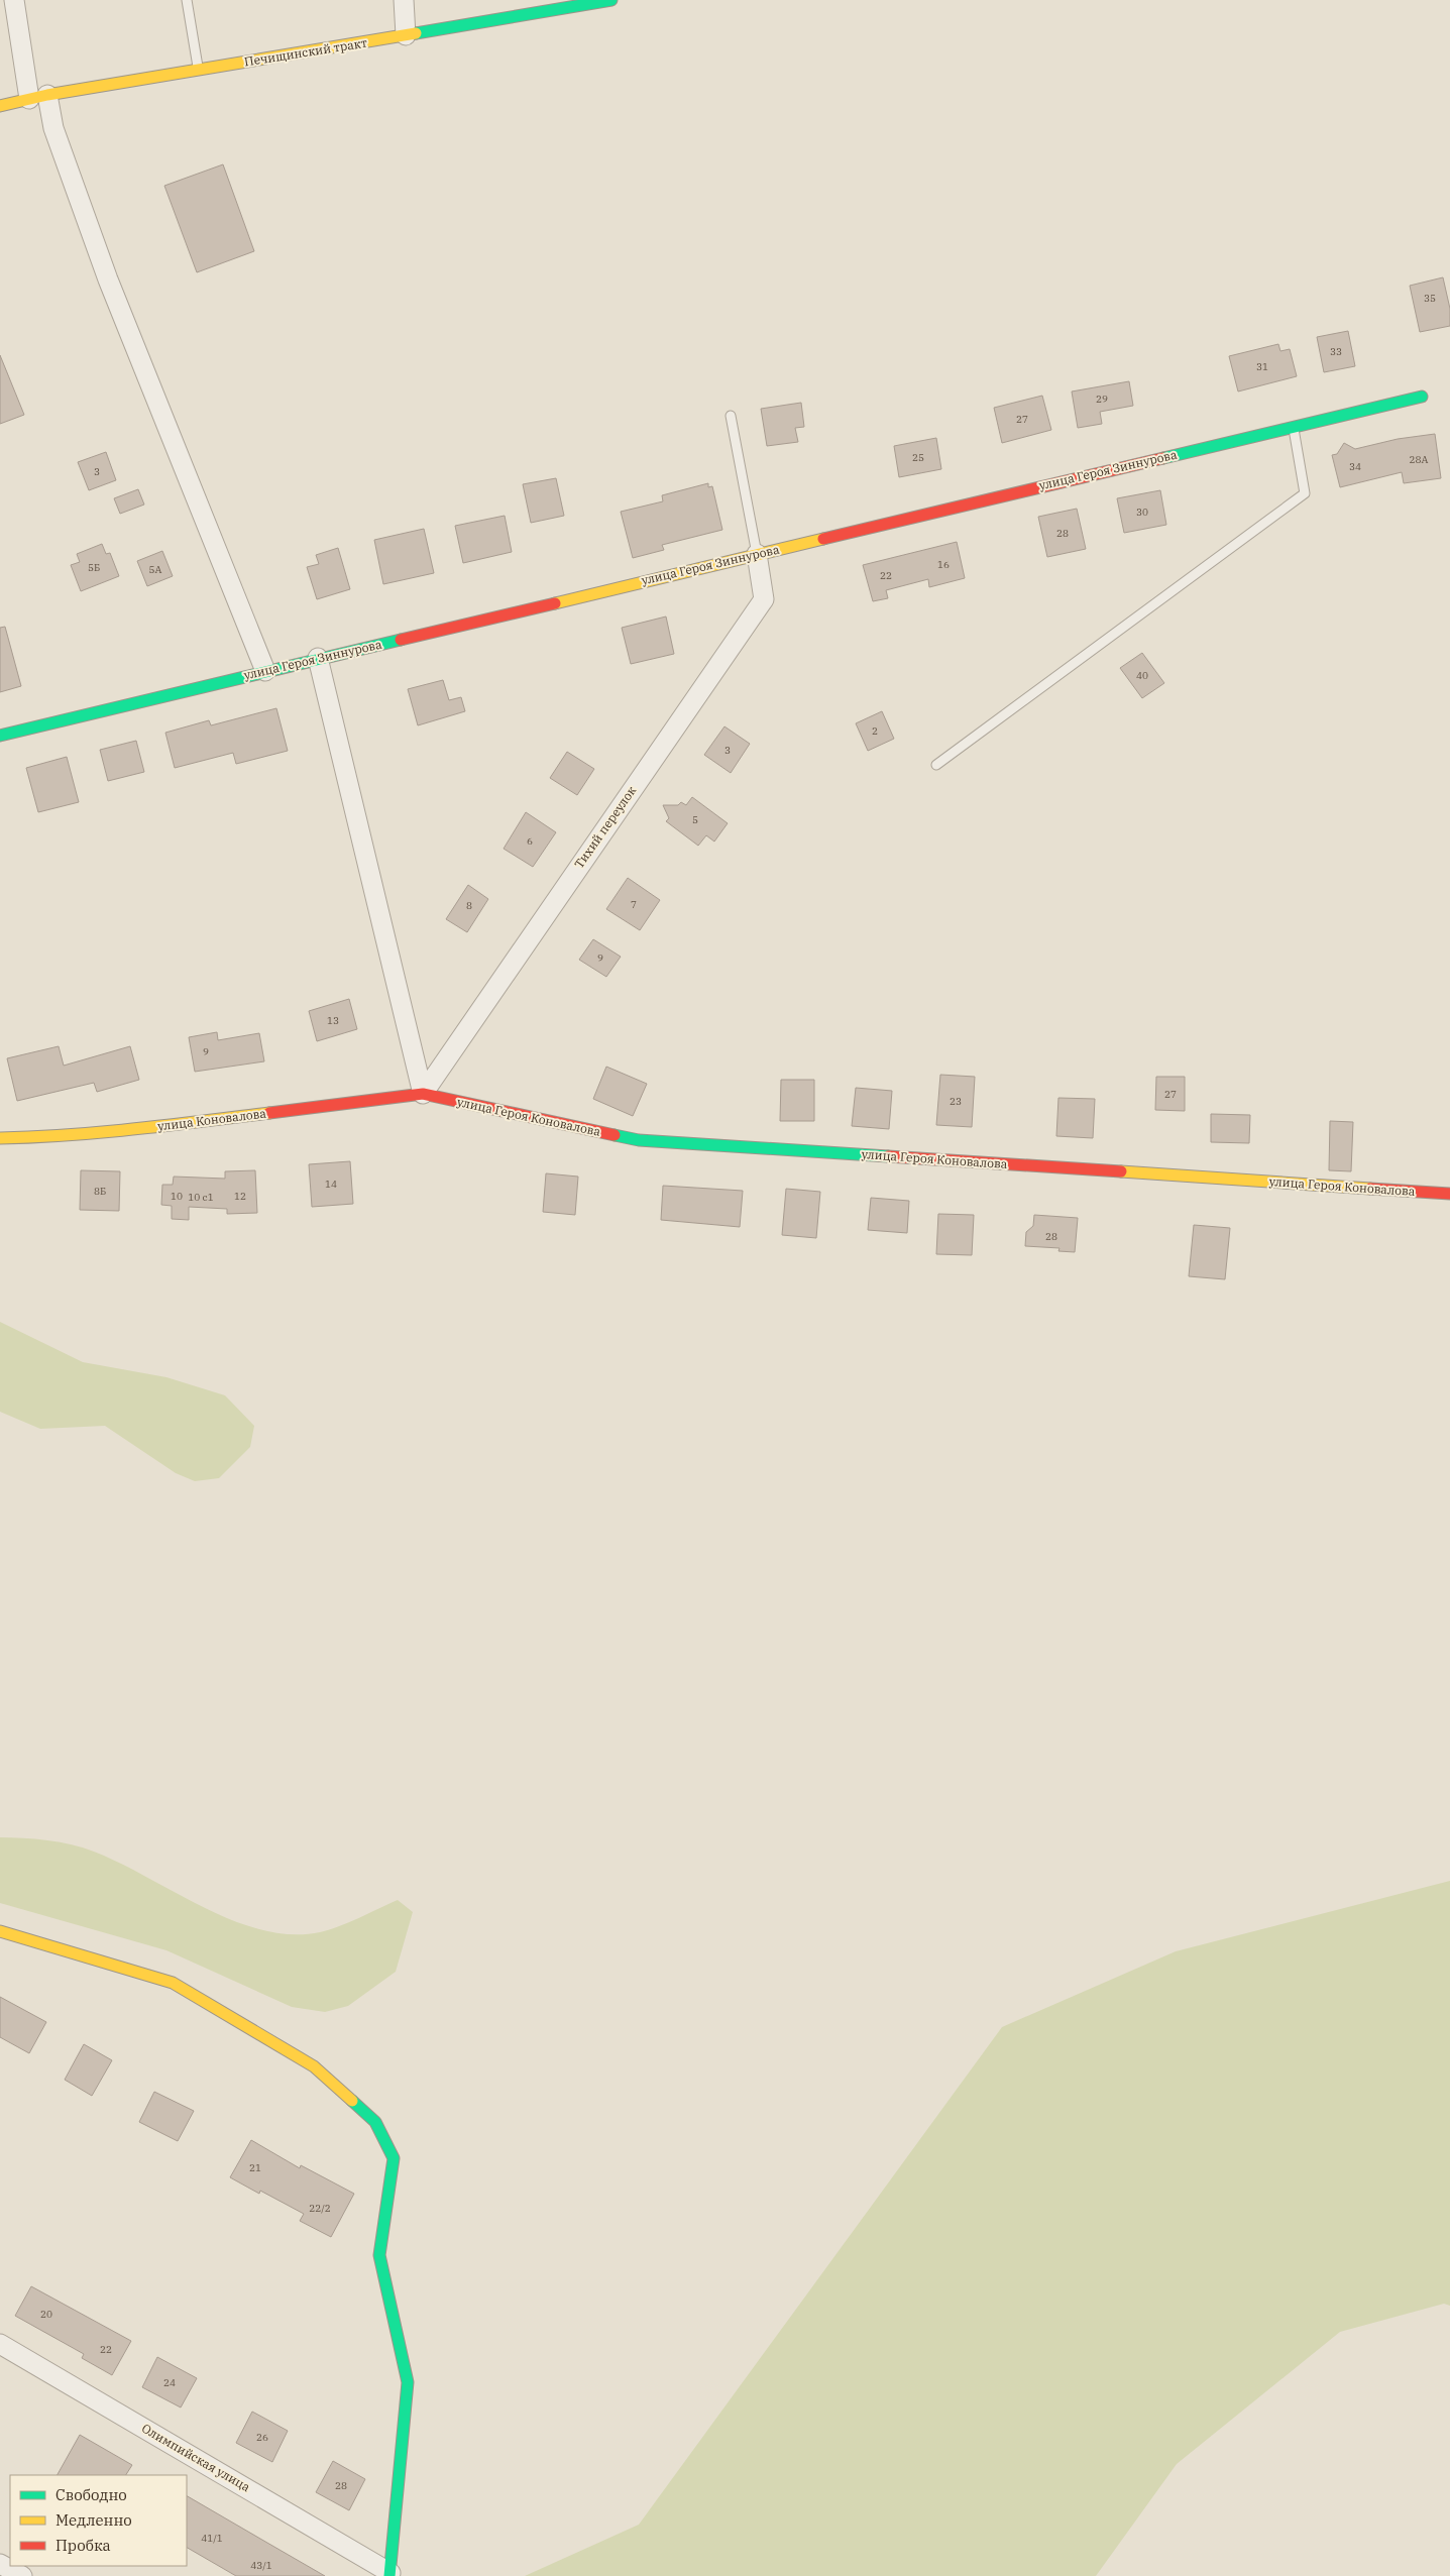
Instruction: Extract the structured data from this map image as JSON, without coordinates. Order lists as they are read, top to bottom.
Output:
{
  "streets": {
    "street": [
      "Печищинский тракт",
      "улица Героя Зиннурова",
      "Тихий переулок",
      "улица Героя Коновалова",
      "улица Коновалова",
      "Олимпийская улица"
    ]
  },
  "crossings": [
    ["улица Героя Зиннурова", "Тихий переулок"],
    ["Тихий переулок", "улица Героя Коновалова"],
    ["Тихий переулок", "улица Коновалова"],
    ["улица Героя Коновалова", "улица Коновалова"]
  ],
  "house_numbers": [
    "35",
    "33",
    "31",
    "29",
    "27",
    "25",
    "28А",
    "34",
    "3",
    "30",
    "28",
    "16",
    "5Б",
    "5А",
    "22",
    "40",
    "2",
    "3",
    "5",
    "6",
    "7",
    "8",
    "9",
    "13",
    "9",
    "27",
    "23",
    "14",
    "8Б",
    "10",
    "12",
    "10 с1",
    "28",
    "21",
    "22/2",
    "20",
    "22",
    "24",
    "26",
    "28",
    "41/1",
    "43/1"
  ],
  "legend": ["Свободно", "Медленно", "Пробка"]
}
